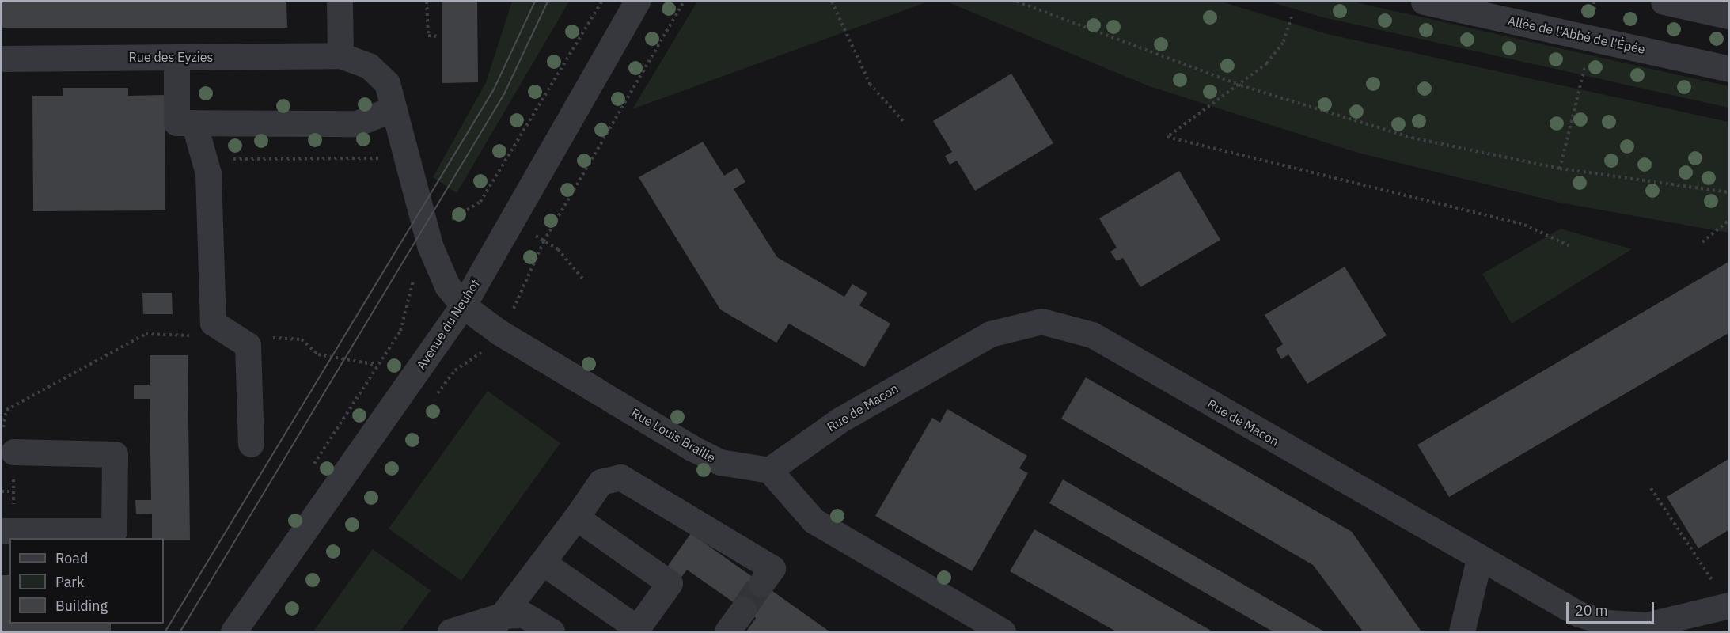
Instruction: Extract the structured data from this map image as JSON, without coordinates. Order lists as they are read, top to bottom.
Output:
{
  "streets": {
    "street": [
      "Allée de l'Abbé de l'Épée",
      "Rue des Eyzies",
      "Avenue du Neuhof",
      "Rue de Macon",
      "Rue Louis Braille"
    ]
  },
  "crossings": [
    ["Rue des Eyzies", "Avenue du Neuhof"],
    ["Rue des Eyzies", "Rue Louis Braille"],
    ["Avenue du Neuhof", "Rue Louis Braille"],
    ["Rue de Macon", "Rue Louis Braille"]
  ],
  "legend": ["Road", "Park", "Building"],
  "scale_bar": "20 m"
}
